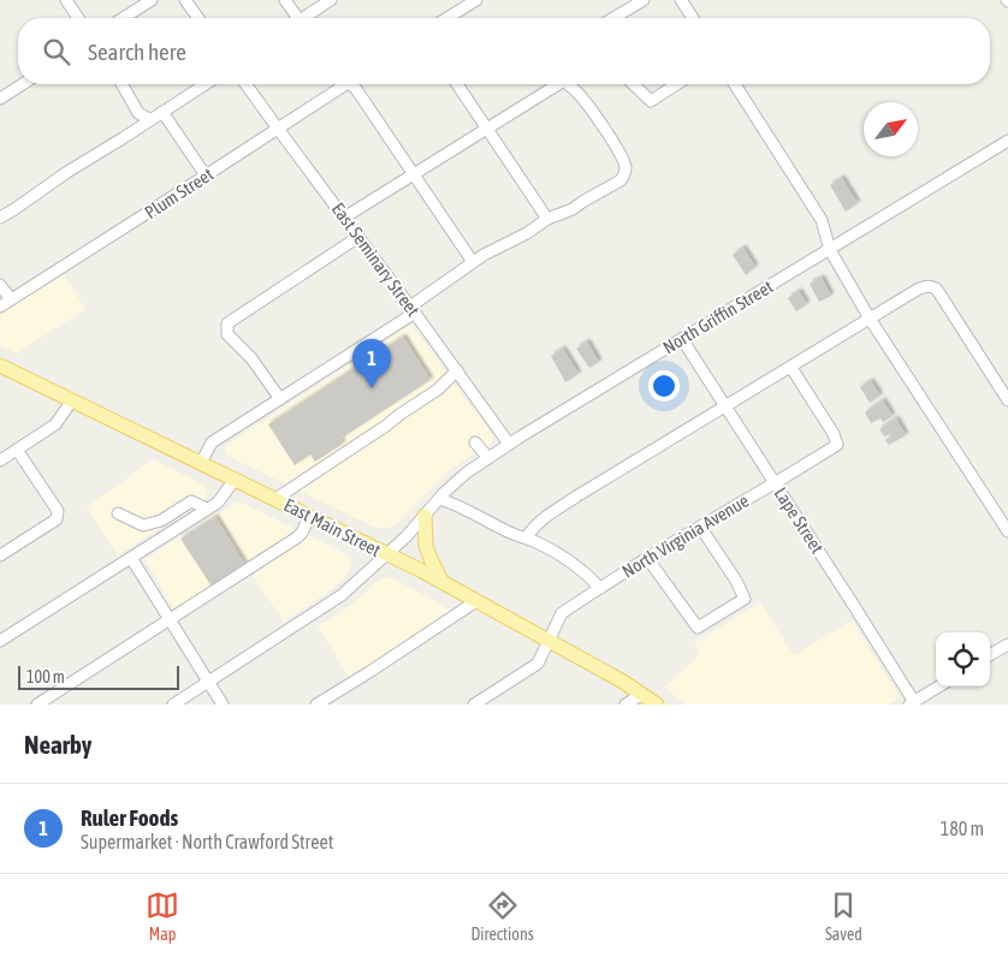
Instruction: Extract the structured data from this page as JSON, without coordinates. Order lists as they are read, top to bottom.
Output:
{
  "streets": {
    "main road": ["East Main Street"],
    "street": [
      "Plum Street",
      "East Seminary Street",
      "North Griffin Street",
      "Lape Street",
      "North Virginia Avenue"
    ]
  },
  "crossings": [
    ["Plum Street", "East Seminary Street"],
    ["East Seminary Street", "North Griffin Street"],
    ["North Griffin Street", "Lape Street"],
    ["North Griffin Street", "East Main Street"],
    ["Lape Street", "North Virginia Avenue"],
    ["East Main Street", "North Virginia Avenue"]
  ],
  "scale_bar": "100 m",
  "north": "top right",
  "page": {
    "search": "Search here",
    "pins": "1",
    "scale": "100 m",
    "heading": "Nearby",
    "list": [
      {
        "mark": "1",
        "name": "Ruler Foods",
        "note": "Supermarket · North Crawford Street",
        "value": "180 m"
      }
    ],
    "nav": ["Map", "Directions", "Saved"]
  }
}
